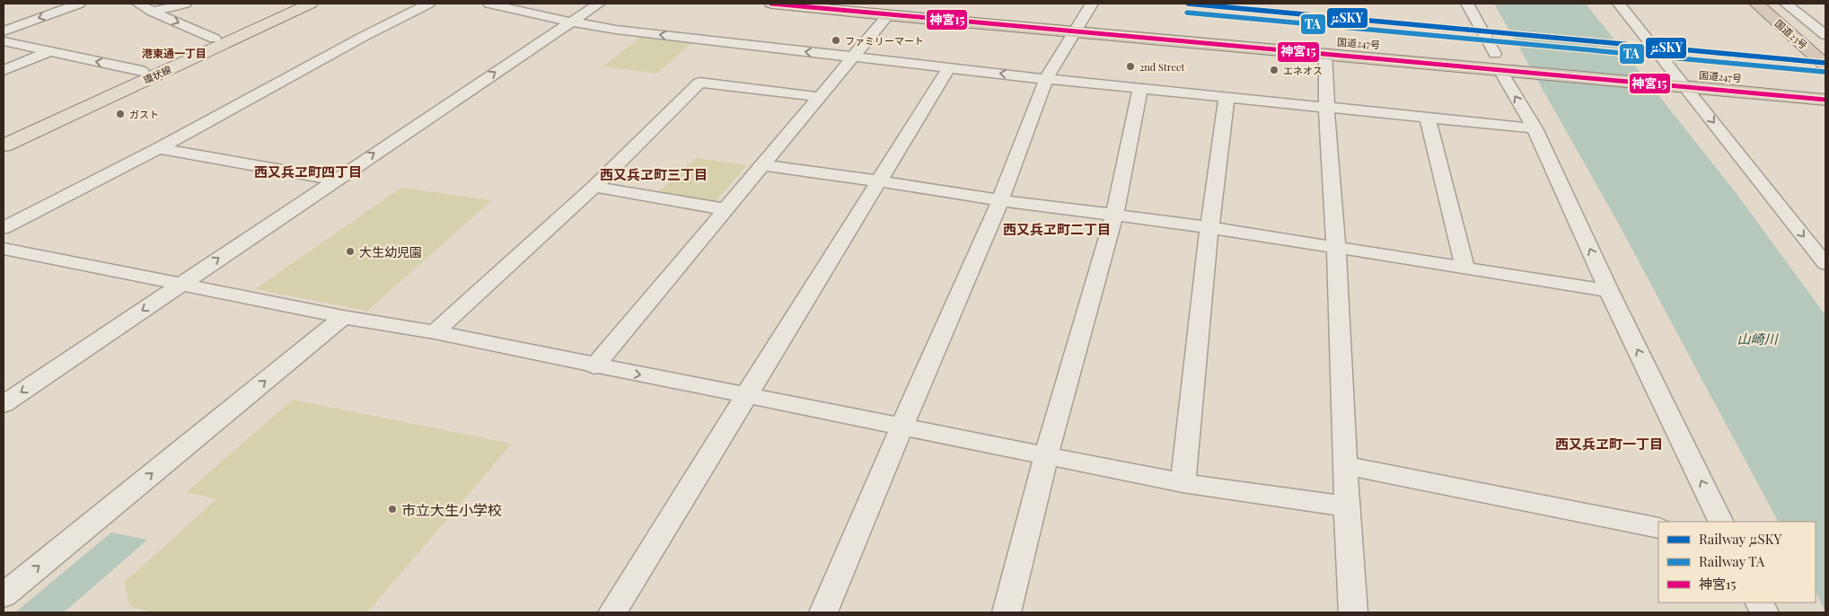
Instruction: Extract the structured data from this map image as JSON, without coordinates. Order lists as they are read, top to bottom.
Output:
{
  "streets": {
    "highway": ["国道23号", "国道247号"],
    "main road": ["環状線"]
  },
  "districts": [
    "港東通一丁目",
    "西又兵ヱ町四丁目",
    "西又兵ヱ町三丁目",
    "西又兵ヱ町二丁目",
    "西又兵ヱ町一丁目"
  ],
  "water": ["山崎川"],
  "places": [
    "ファミリーマート",
    "2nd Street",
    "エネオス",
    "ガスト",
    "大生幼児園",
    "市立大生小学校"
  ],
  "lines": ["rail line μSKY", "transit line 神宮15", "rail line TA"],
  "legend": ["Railway μSKY", "Railway TA", "神宮15"]
}
